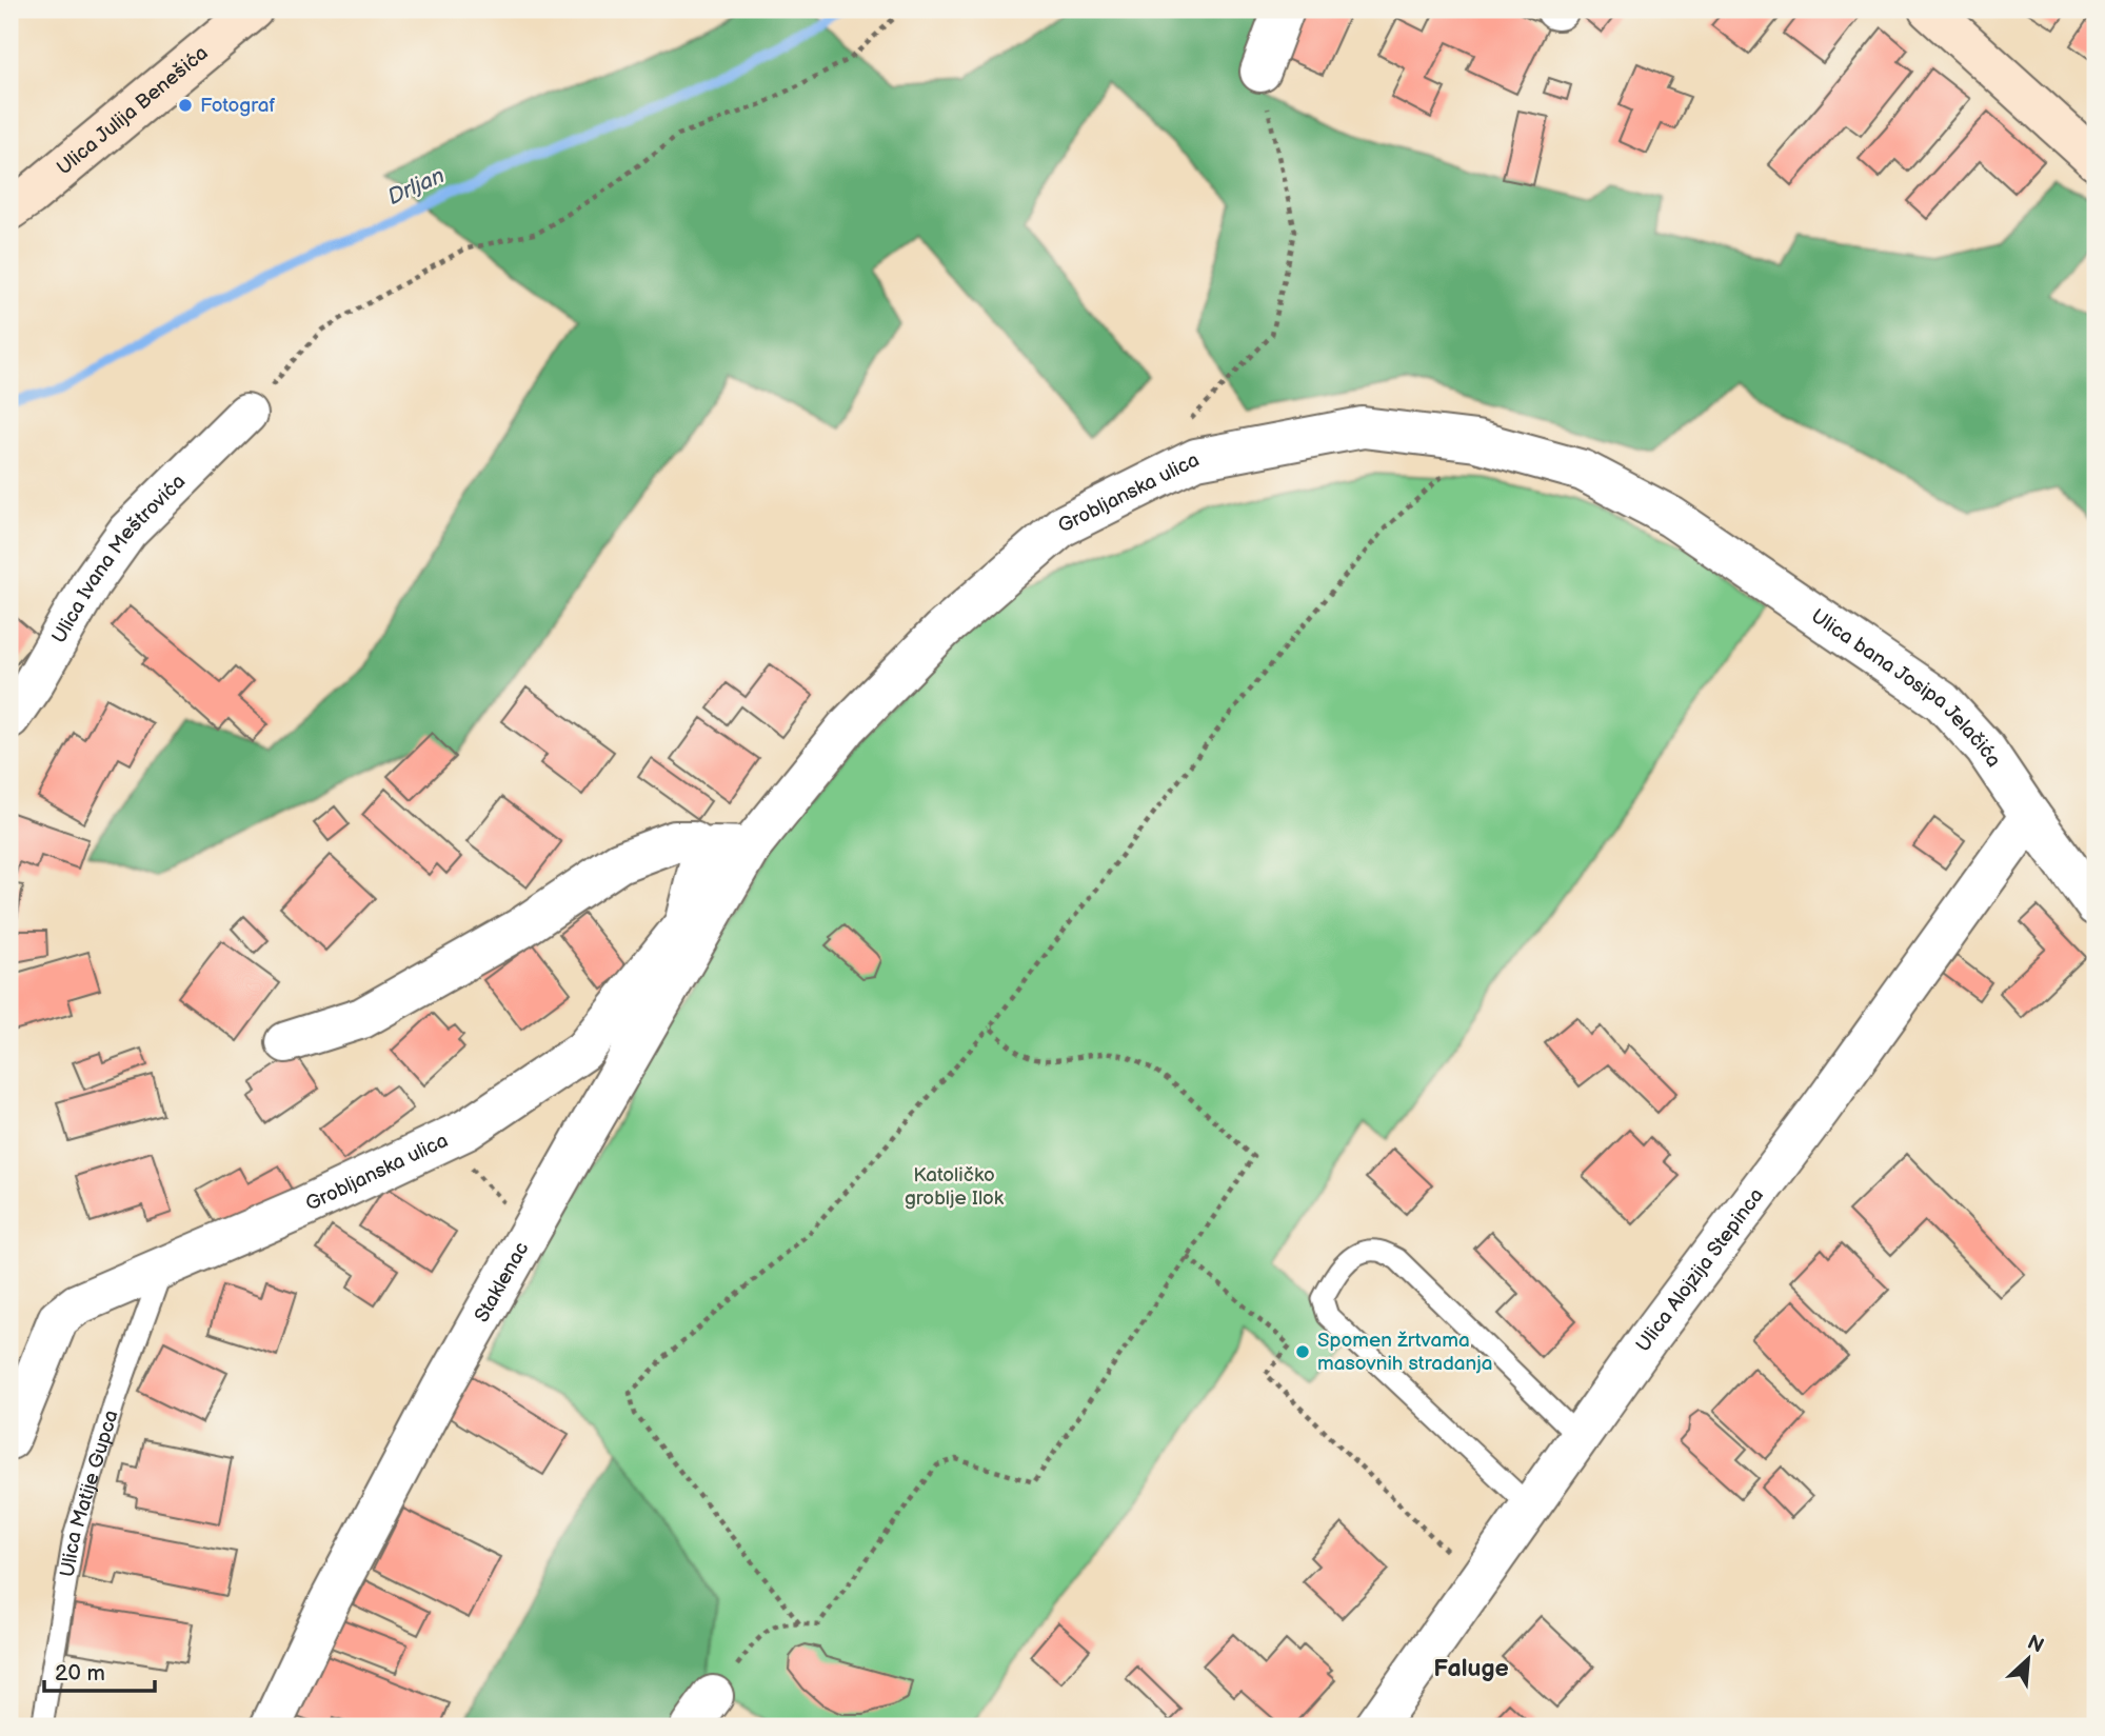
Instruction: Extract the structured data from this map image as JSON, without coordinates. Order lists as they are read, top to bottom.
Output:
{
  "streets": {
    "main road": ["Ulica Julija Benešića"],
    "street": [
      "Grobljanska ulica",
      "Ulica Ivana Meštrovića",
      "Ulica bana Josipa Jelačića",
      "Ulica Alojzija Stepinca",
      "Staklenac"
    ],
    "lane": ["Ulica Matije Gupca"]
  },
  "crossings": [
    ["Grobljanska ulica", "Ulica bana Josipa Jelačića"],
    ["Grobljanska ulica", "Staklenac"],
    ["Grobljanska ulica", "Ulica Matije Gupca"],
    ["Ulica bana Josipa Jelačića", "Ulica Alojzija Stepinca"]
  ],
  "districts": ["Faluge"],
  "water": ["Drljan"],
  "parks": ["Katoličko groblje Ilok"],
  "places": ["Fotograf", "Spomen žrtvama masovnih stradanja"],
  "scale_bar": "20 m",
  "north": "top right"
}
